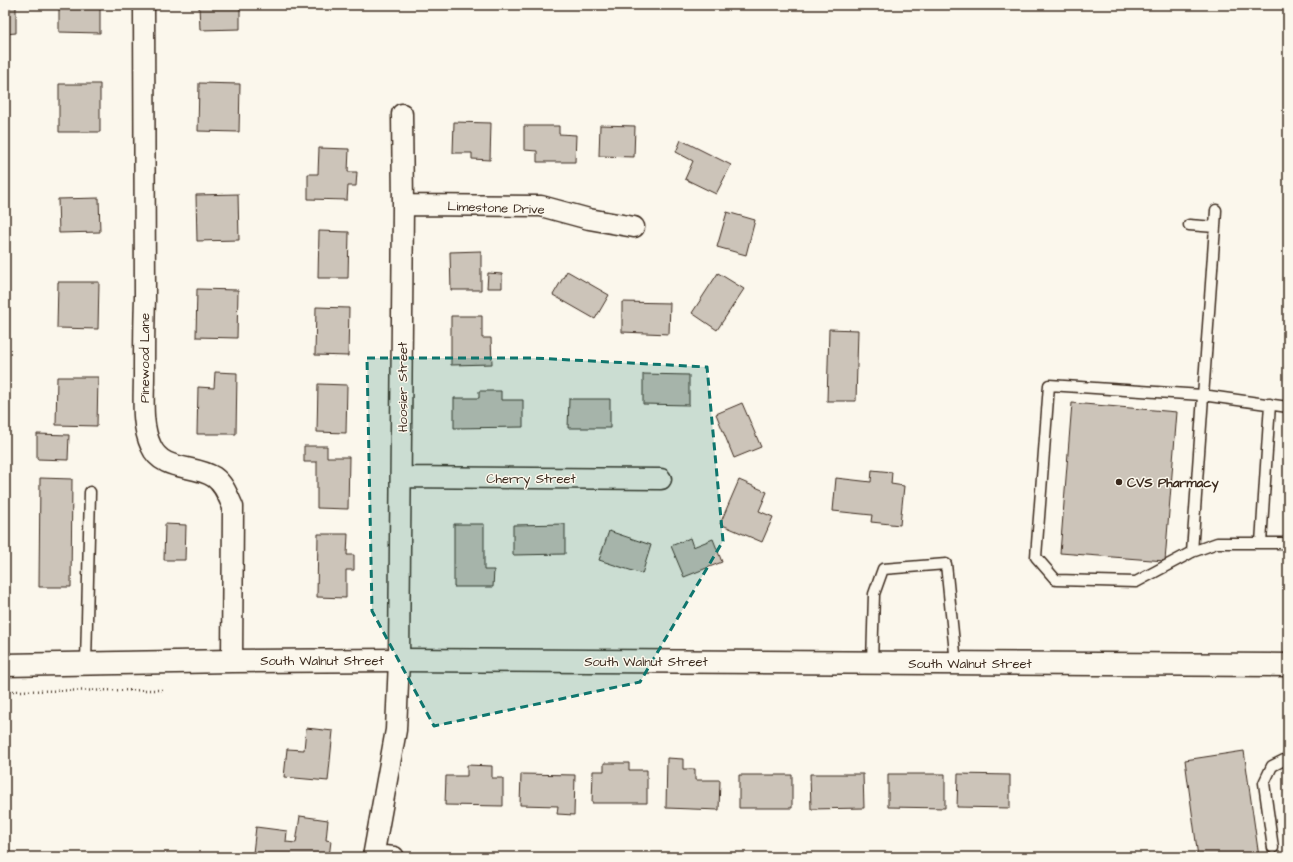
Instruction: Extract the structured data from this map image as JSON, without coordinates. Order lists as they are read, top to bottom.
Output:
{
  "streets": {
    "main road": ["South Walnut Street"],
    "street": [
      "Limestone Drive",
      "Pinewood Lane",
      "Hoosier Street",
      "Cherry Street"
    ]
  },
  "crossings": [
    ["Limestone Drive", "Hoosier Street"],
    ["Pinewood Lane", "South Walnut Street"],
    ["Hoosier Street", "Cherry Street"],
    ["Hoosier Street", "South Walnut Street"]
  ],
  "places": ["CVS Pharmacy"]
}
